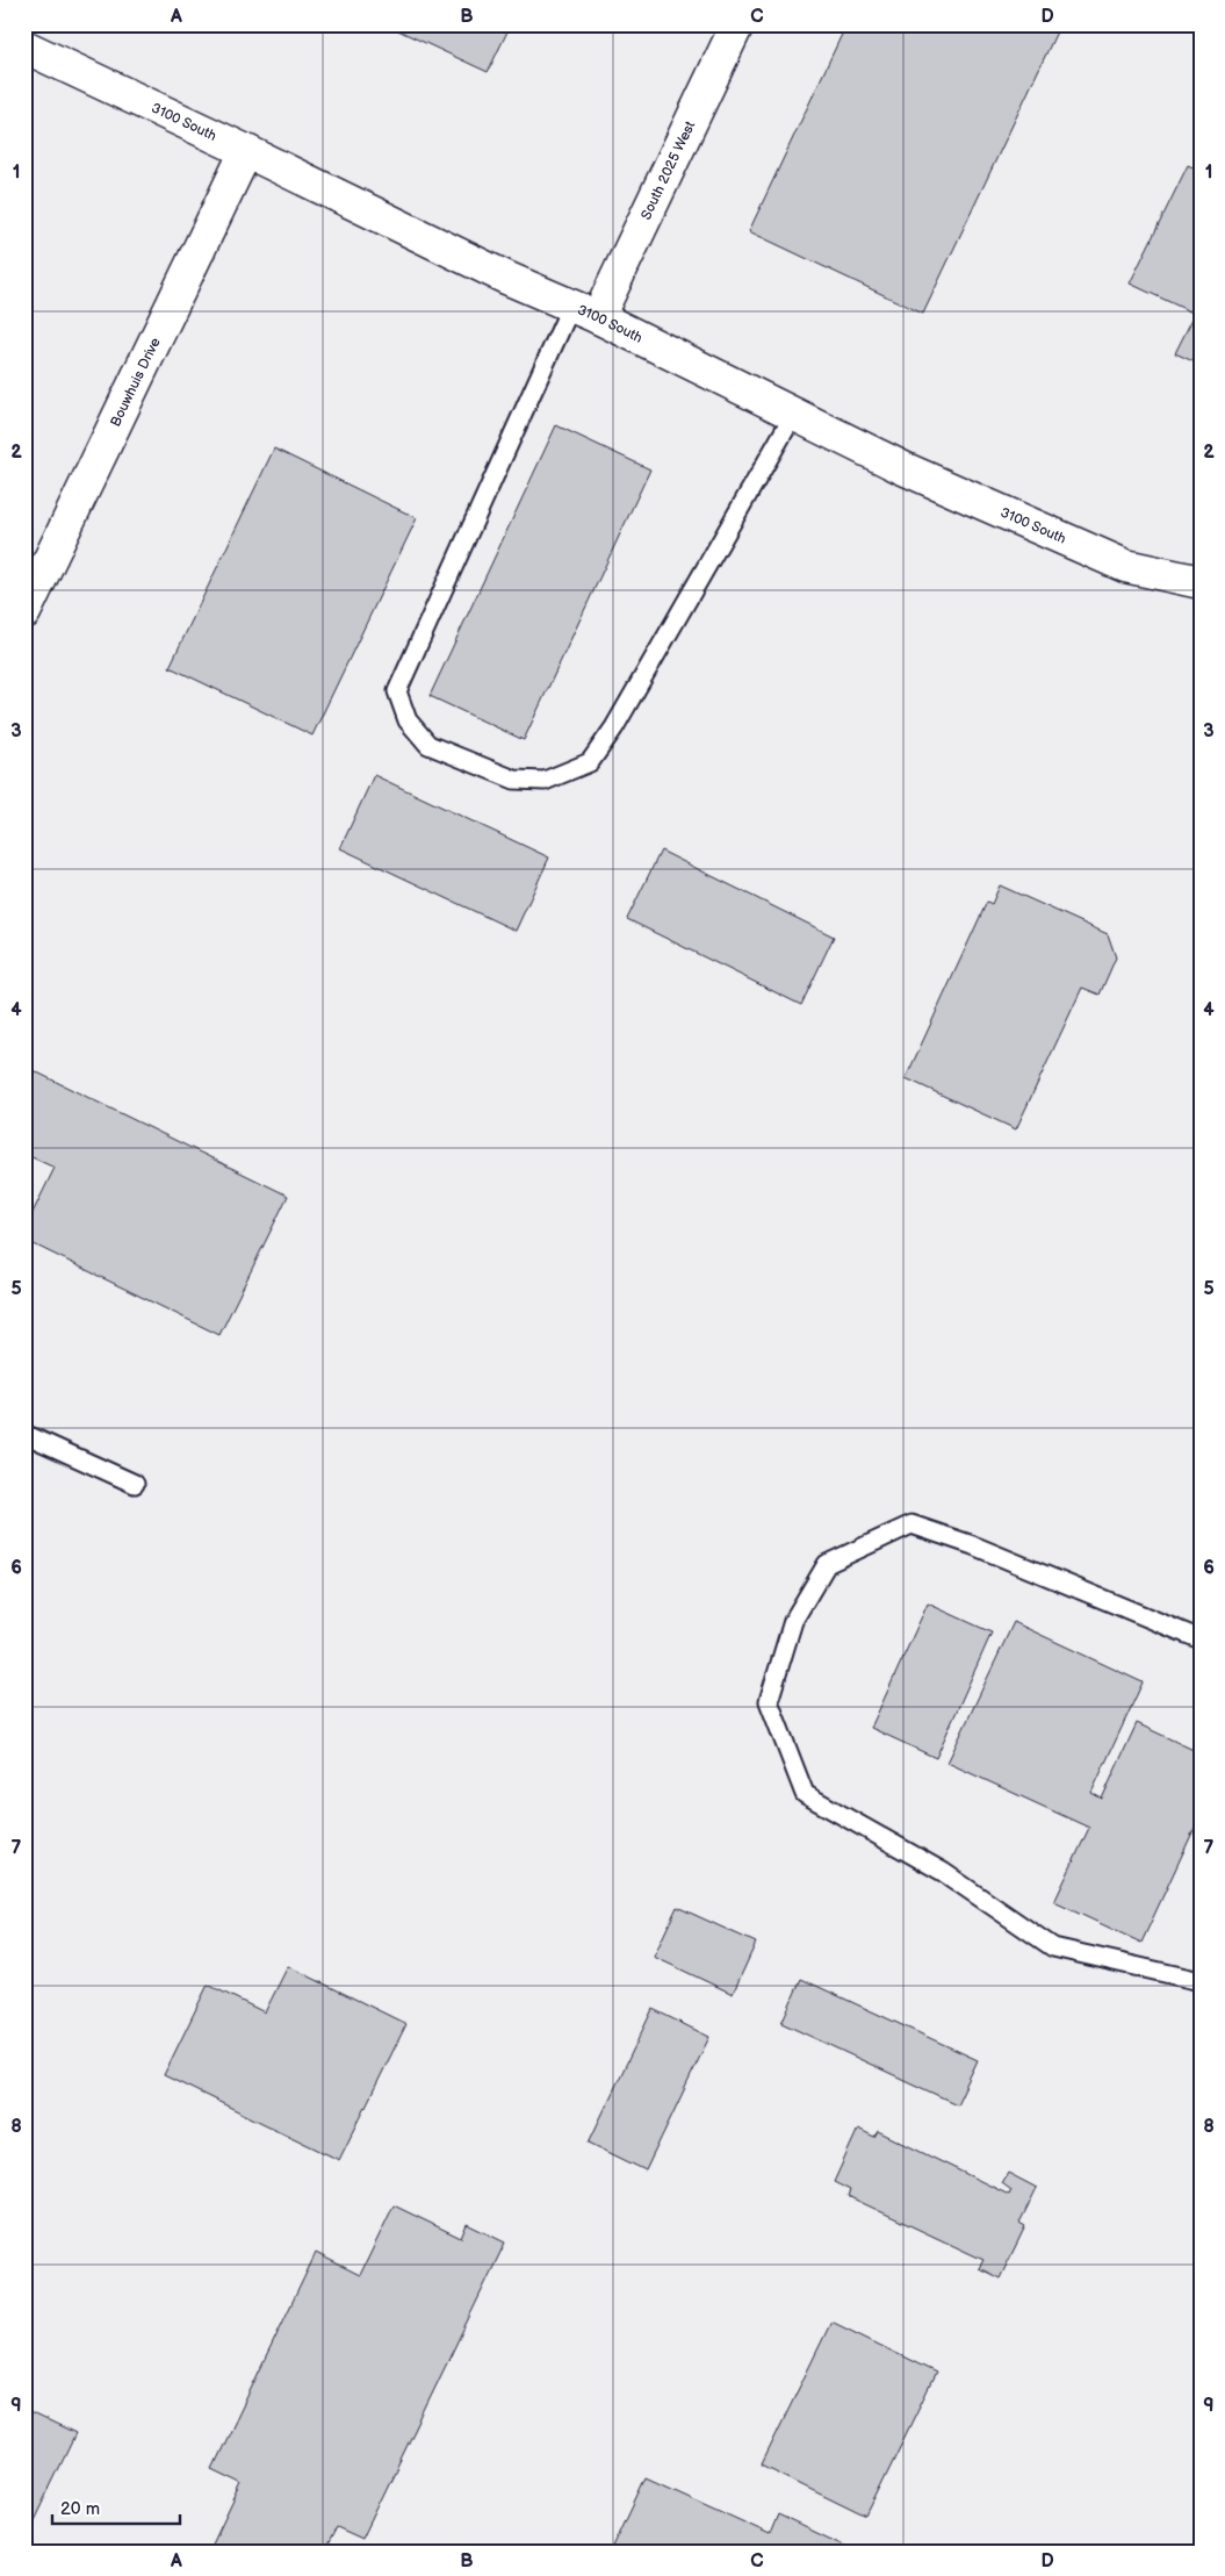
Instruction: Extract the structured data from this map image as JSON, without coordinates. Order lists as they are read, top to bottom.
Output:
{
  "streets": {
    "street": ["3100 South", "South 2025 West", "Bouwhuis Drive"]
  },
  "crossings": [
    ["3100 South", "South 2025 West"],
    ["3100 South", "Bouwhuis Drive"]
  ],
  "scale_bar": "20 m",
  "grid": {
    "columns": [
      "A",
      "B",
      "C",
      "D"
    ],
    "rows": [
      "1",
      "2",
      "3",
      "4",
      "5",
      "6",
      "7",
      "8",
      "9"
    ]
  }
}
